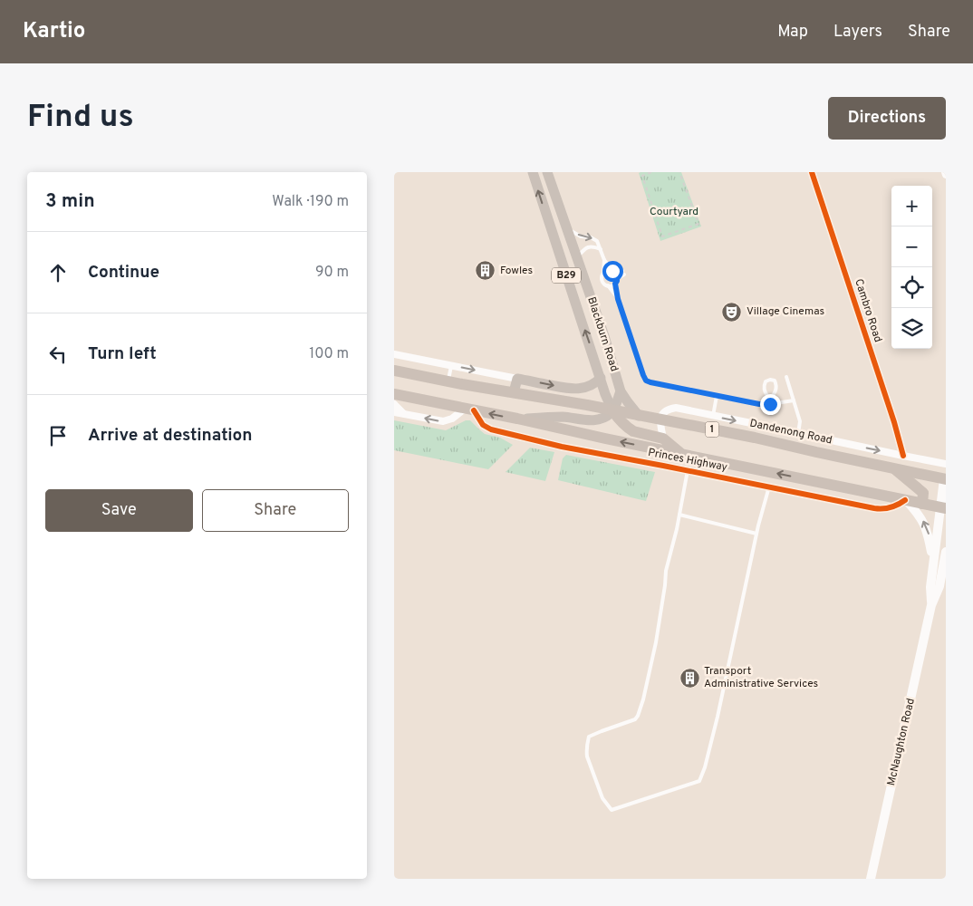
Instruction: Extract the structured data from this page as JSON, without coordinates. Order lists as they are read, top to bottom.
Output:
{
  "streets": {
    "highway": ["1", "Princes Highway"],
    "main road": ["B29", "Blackburn Road", "McNaughton Road"],
    "street": ["Cambro Road", "Dandenong Road"]
  },
  "crossings": [
    ["Cambro Road", "Dandenong Road"],
    ["Blackburn Road", "1"],
    ["1", "Dandenong Road"],
    ["1", "McNaughton Road"],
    ["Princes Highway", "McNaughton Road"]
  ],
  "one_way": ["Dandenong Road"],
  "parks": ["Courtyard"],
  "places": {
    "building": ["Fowles", "Transport Administrative Services"],
    "theatre": ["Village Cinemas"]
  },
  "page": {
    "header": "Kartio",
    "nav": ["Map", "Layers", "Share"],
    "buttons": [
      "Directions",
      ["Save", "Share"]
    ],
    "title": "Find us",
    "heading": ["3 min", "Walk · 190 m"],
    "map_buttons": ["+", "−"],
    "list": [
      ["Continue", "90 m"],
      ["Turn left", "100 m"],
      "Arrive at destination"
    ]
  }
}
